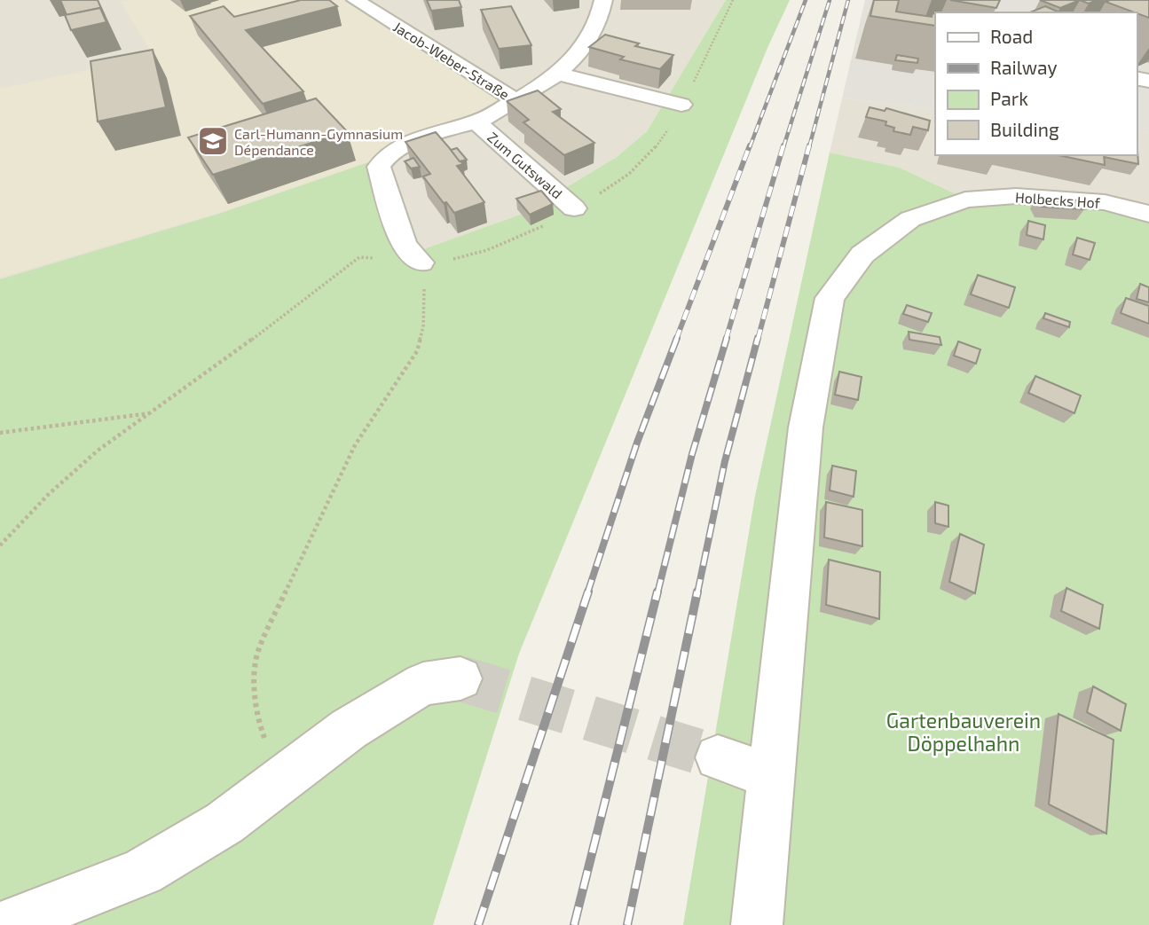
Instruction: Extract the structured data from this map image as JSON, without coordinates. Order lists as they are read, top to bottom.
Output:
{
  "streets": {
    "street": ["Jacob-Weber-Straße", "Zum Gutswald", "Holbecks Hof"]
  },
  "crossings": [
    ["Jacob-Weber-Straße", "Zum Gutswald"]
  ],
  "parks": ["Gartenbauverein Döppelhahn"],
  "places": {
    "school or university": ["Carl-Humann-Gymnasium Dépendance"]
  },
  "legend": [
    "Road",
    "Railway",
    "Park",
    "Building"
  ]
}
